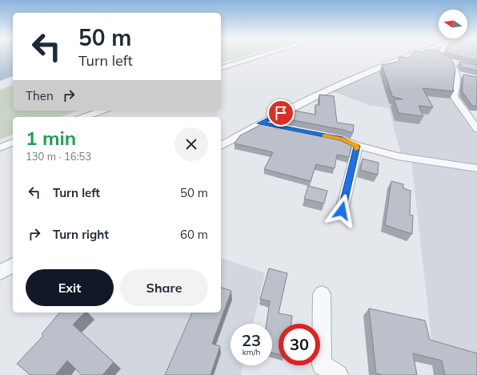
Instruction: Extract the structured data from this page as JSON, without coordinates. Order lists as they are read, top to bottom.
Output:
{
  "north": "left",
  "page": {
    "turn": ["50 m", "Turn left"],
    "then": "Then",
    "heading": ["1 min", "130 m · 16:53"],
    "list": [
      {
        "name": "Turn left",
        "value": "50 m"
      },
      {
        "name": "Turn right",
        "value": "60 m"
      }
    ],
    "buttons": ["Exit", "Share"],
    "speed": "23 km/h",
    "limit": "30"
  }
}
